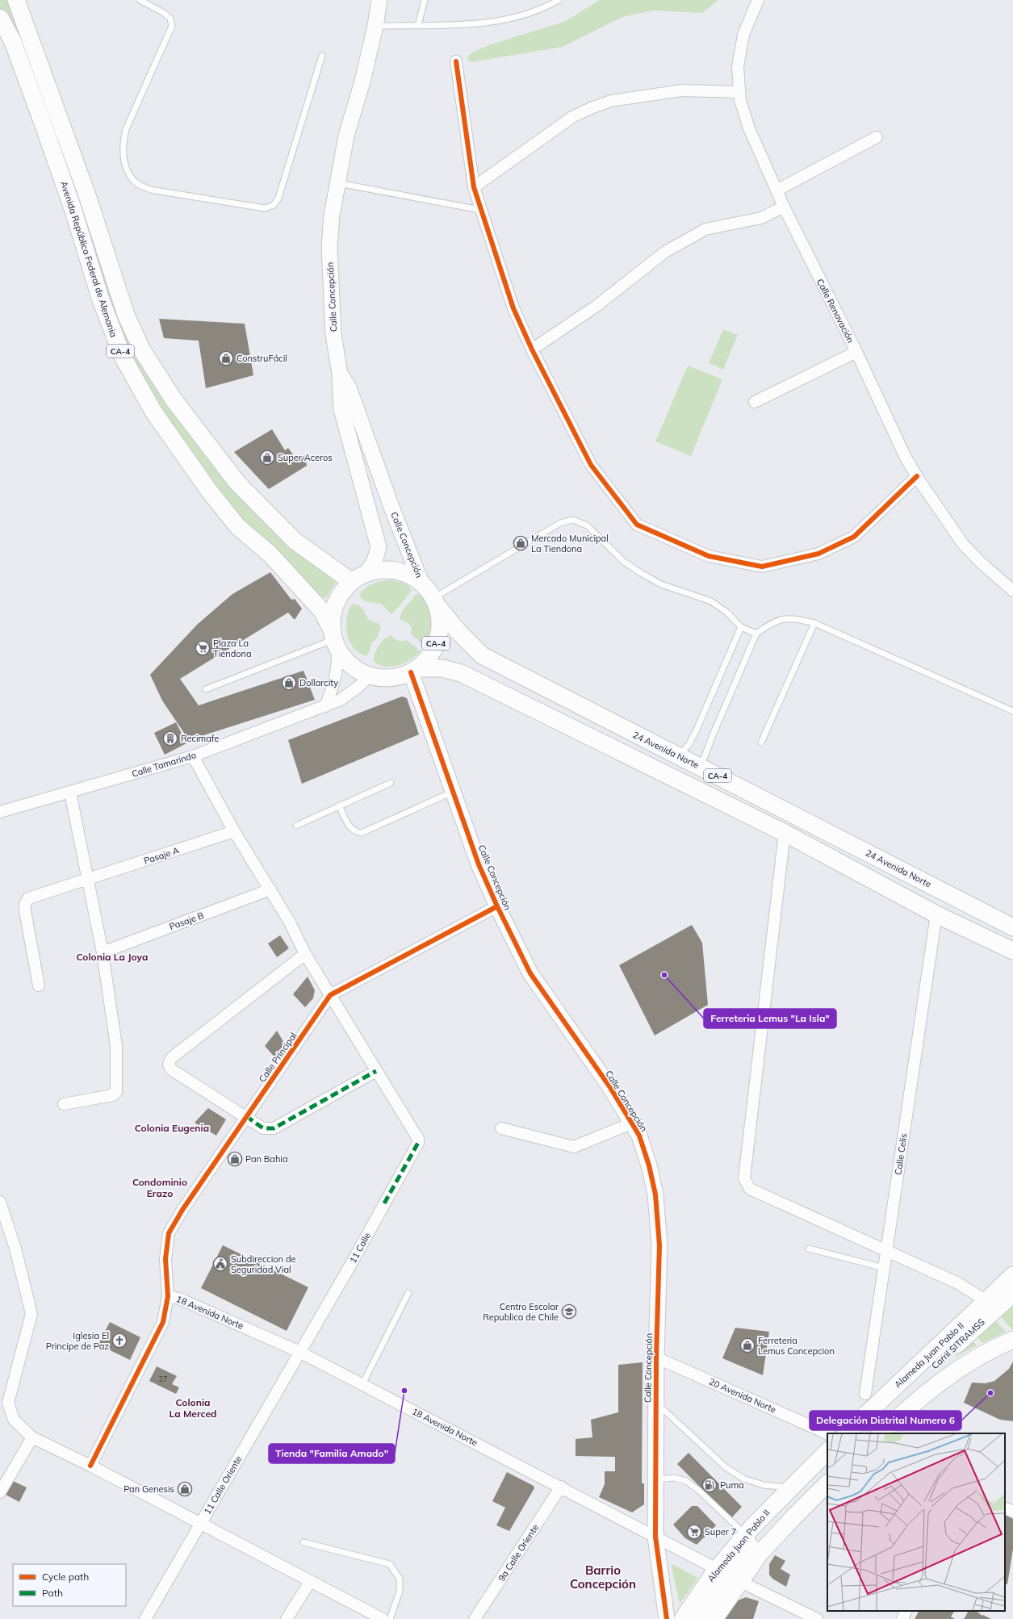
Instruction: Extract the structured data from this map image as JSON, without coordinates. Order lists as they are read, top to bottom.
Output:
{
  "streets": {
    "main road": [
      "Avenida República Federal de Alemania",
      "CA-4",
      "24 Avenida Norte",
      "Carril SITRAMSS",
      "Alameda Juan Pablo II"
    ],
    "street": [
      "Calle Concepción",
      "Calle Renovación",
      "Calle Tamarindo",
      "Pasaje A",
      "Pasaje B",
      "Calle Principal",
      "Calle Celis",
      "11 Calle",
      "18 Avenida Norte",
      "20 Avenida Norte",
      "11 Calle Oriente",
      "9a Calle Oriente"
    ]
  },
  "crossings": [
    ["Avenida República Federal de Alemania", "Calle Concepción"],
    ["Avenida República Federal de Alemania", "CA-4"],
    ["Avenida República Federal de Alemania", "24 Avenida Norte"],
    ["Avenida República Federal de Alemania", "Calle Tamarindo"],
    ["Calle Concepción", "CA-4"],
    ["Calle Concepción", "24 Avenida Norte"],
    ["Calle Concepción", "Calle Tamarindo"],
    ["Calle Concepción", "Calle Principal"],
    ["Calle Concepción", "18 Avenida Norte"],
    ["Calle Concepción", "20 Avenida Norte"],
    ["CA-4", "24 Avenida Norte"],
    ["CA-4", "Calle Tamarindo"],
    ["CA-4", "Calle Celis"],
    ["24 Avenida Norte", "Calle Tamarindo"],
    ["Calle Principal", "18 Avenida Norte"],
    ["11 Calle", "18 Avenida Norte"],
    ["11 Calle", "11 Calle Oriente"],
    ["18 Avenida Norte", "Alameda Juan Pablo II"],
    ["18 Avenida Norte", "11 Calle Oriente"],
    ["18 Avenida Norte", "9a Calle Oriente"]
  ],
  "districts": [
    "Colonia La Joya",
    "Colonia Eugenia",
    "Condominio Erazo",
    "Colonia La Merced",
    "Barrio Concepción"
  ],
  "places": {
    "shop": [
      "ConstruFácil",
      "Super Aceros",
      "Mercado Municipal La Tiendona",
      "Dollarcity",
      "Pan Bahia",
      "Ferreteria Lemus Concepcion",
      "Pan Genesis"
    ],
    "supermarket": ["Plaza La Tiendona", "Super 7"],
    "building": ["Recimafe"],
    "other": ["Ferreteria Lemus \"La Isla\"", "Tienda \"Familia Amado\"", "Delegación Distrital Numero 6"],
    "public building": ["Subdireccion de Seguridad Vial"],
    "school or university": ["Centro Escolar Republica de Chile"],
    "church": ["Iglesia El Principe de Paz"],
    "fuel station": ["Puma"]
  },
  "house_numbers": ["27"],
  "legend": ["Cycle path", "Path"]
}
